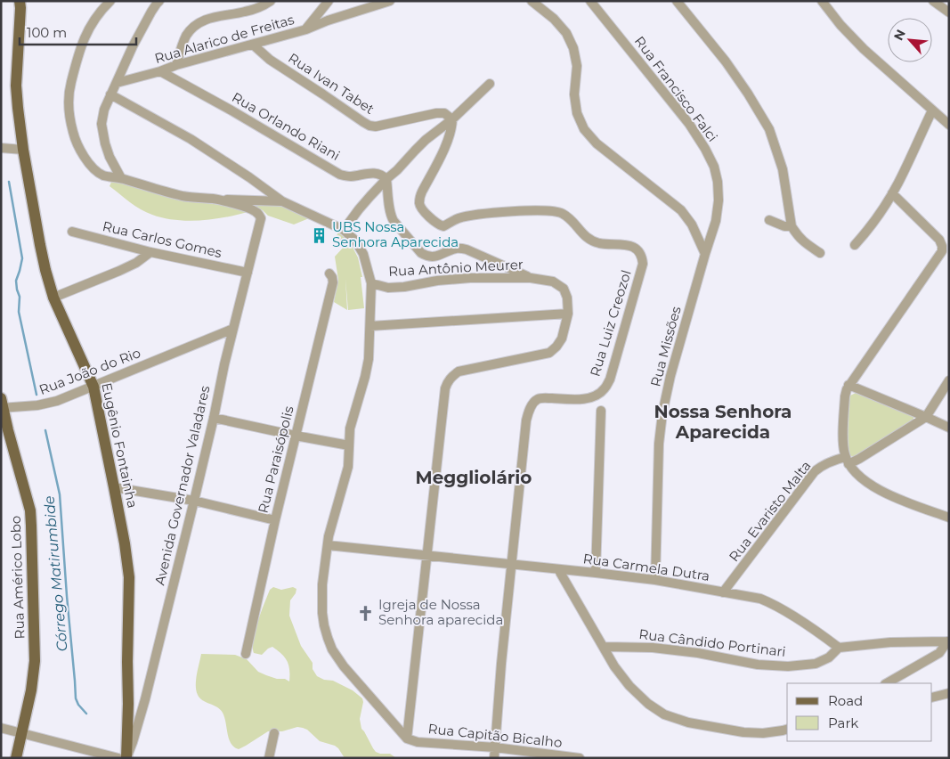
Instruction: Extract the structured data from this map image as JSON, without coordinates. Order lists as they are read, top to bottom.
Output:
{
  "streets": {
    "main road": ["Eugênio Fontainha", "Rua Américo Lobo"],
    "street": [
      "Rua Alarico de Freitas",
      "Rua Ivan Tabet",
      "Rua Francisco Falci",
      "Rua Orlando Riani",
      "Rua Carlos Gomes",
      "Rua Antônio Meurer",
      "Rua Luiz Creozol",
      "Rua Missões",
      "Rua João do Rio",
      "Rua Paraisópolis",
      "Avenida Governador Valadares",
      "Rua Evaristo Malta",
      "Rua Carmela Dutra",
      "Rua Cândido Portinari",
      "Rua Capitão Bicalho"
    ]
  },
  "crossings": [
    ["Rua Alarico de Freitas", "Rua Ivan Tabet"],
    ["Rua Alarico de Freitas", "Rua Orlando Riani"],
    ["Rua Ivan Tabet", "Rua Luiz Creozol"],
    ["Rua Francisco Falci", "Rua Missões"],
    ["Rua Carlos Gomes", "Avenida Governador Valadares"],
    ["Rua Antônio Meurer", "Rua Carmela Dutra"],
    ["Rua Antônio Meurer", "Rua Capitão Bicalho"],
    ["Rua Luiz Creozol", "Rua Carmela Dutra"],
    ["Rua Luiz Creozol", "Rua Capitão Bicalho"],
    ["Rua Missões", "Rua Carmela Dutra"],
    ["Rua João do Rio", "Eugênio Fontainha"],
    ["Rua João do Rio", "Avenida Governador Valadares"],
    ["Rua João do Rio", "Rua Américo Lobo"],
    ["Eugênio Fontainha", "Avenida Governador Valadares"],
    ["Rua Evaristo Malta", "Rua Carmela Dutra"],
    ["Rua Carmela Dutra", "Rua Cândido Portinari"]
  ],
  "districts": ["Nossa Senhora Aparecida", "Meggliolário"],
  "water": ["Córrego Matirumbide"],
  "places": {
    "building": ["UBS Nossa Senhora Aparecida"],
    "church": ["Igreja de Nossa Senhora aparecida"]
  },
  "legend": ["Road", "Park"],
  "scale_bar": "100 m",
  "north": "top left"
}
